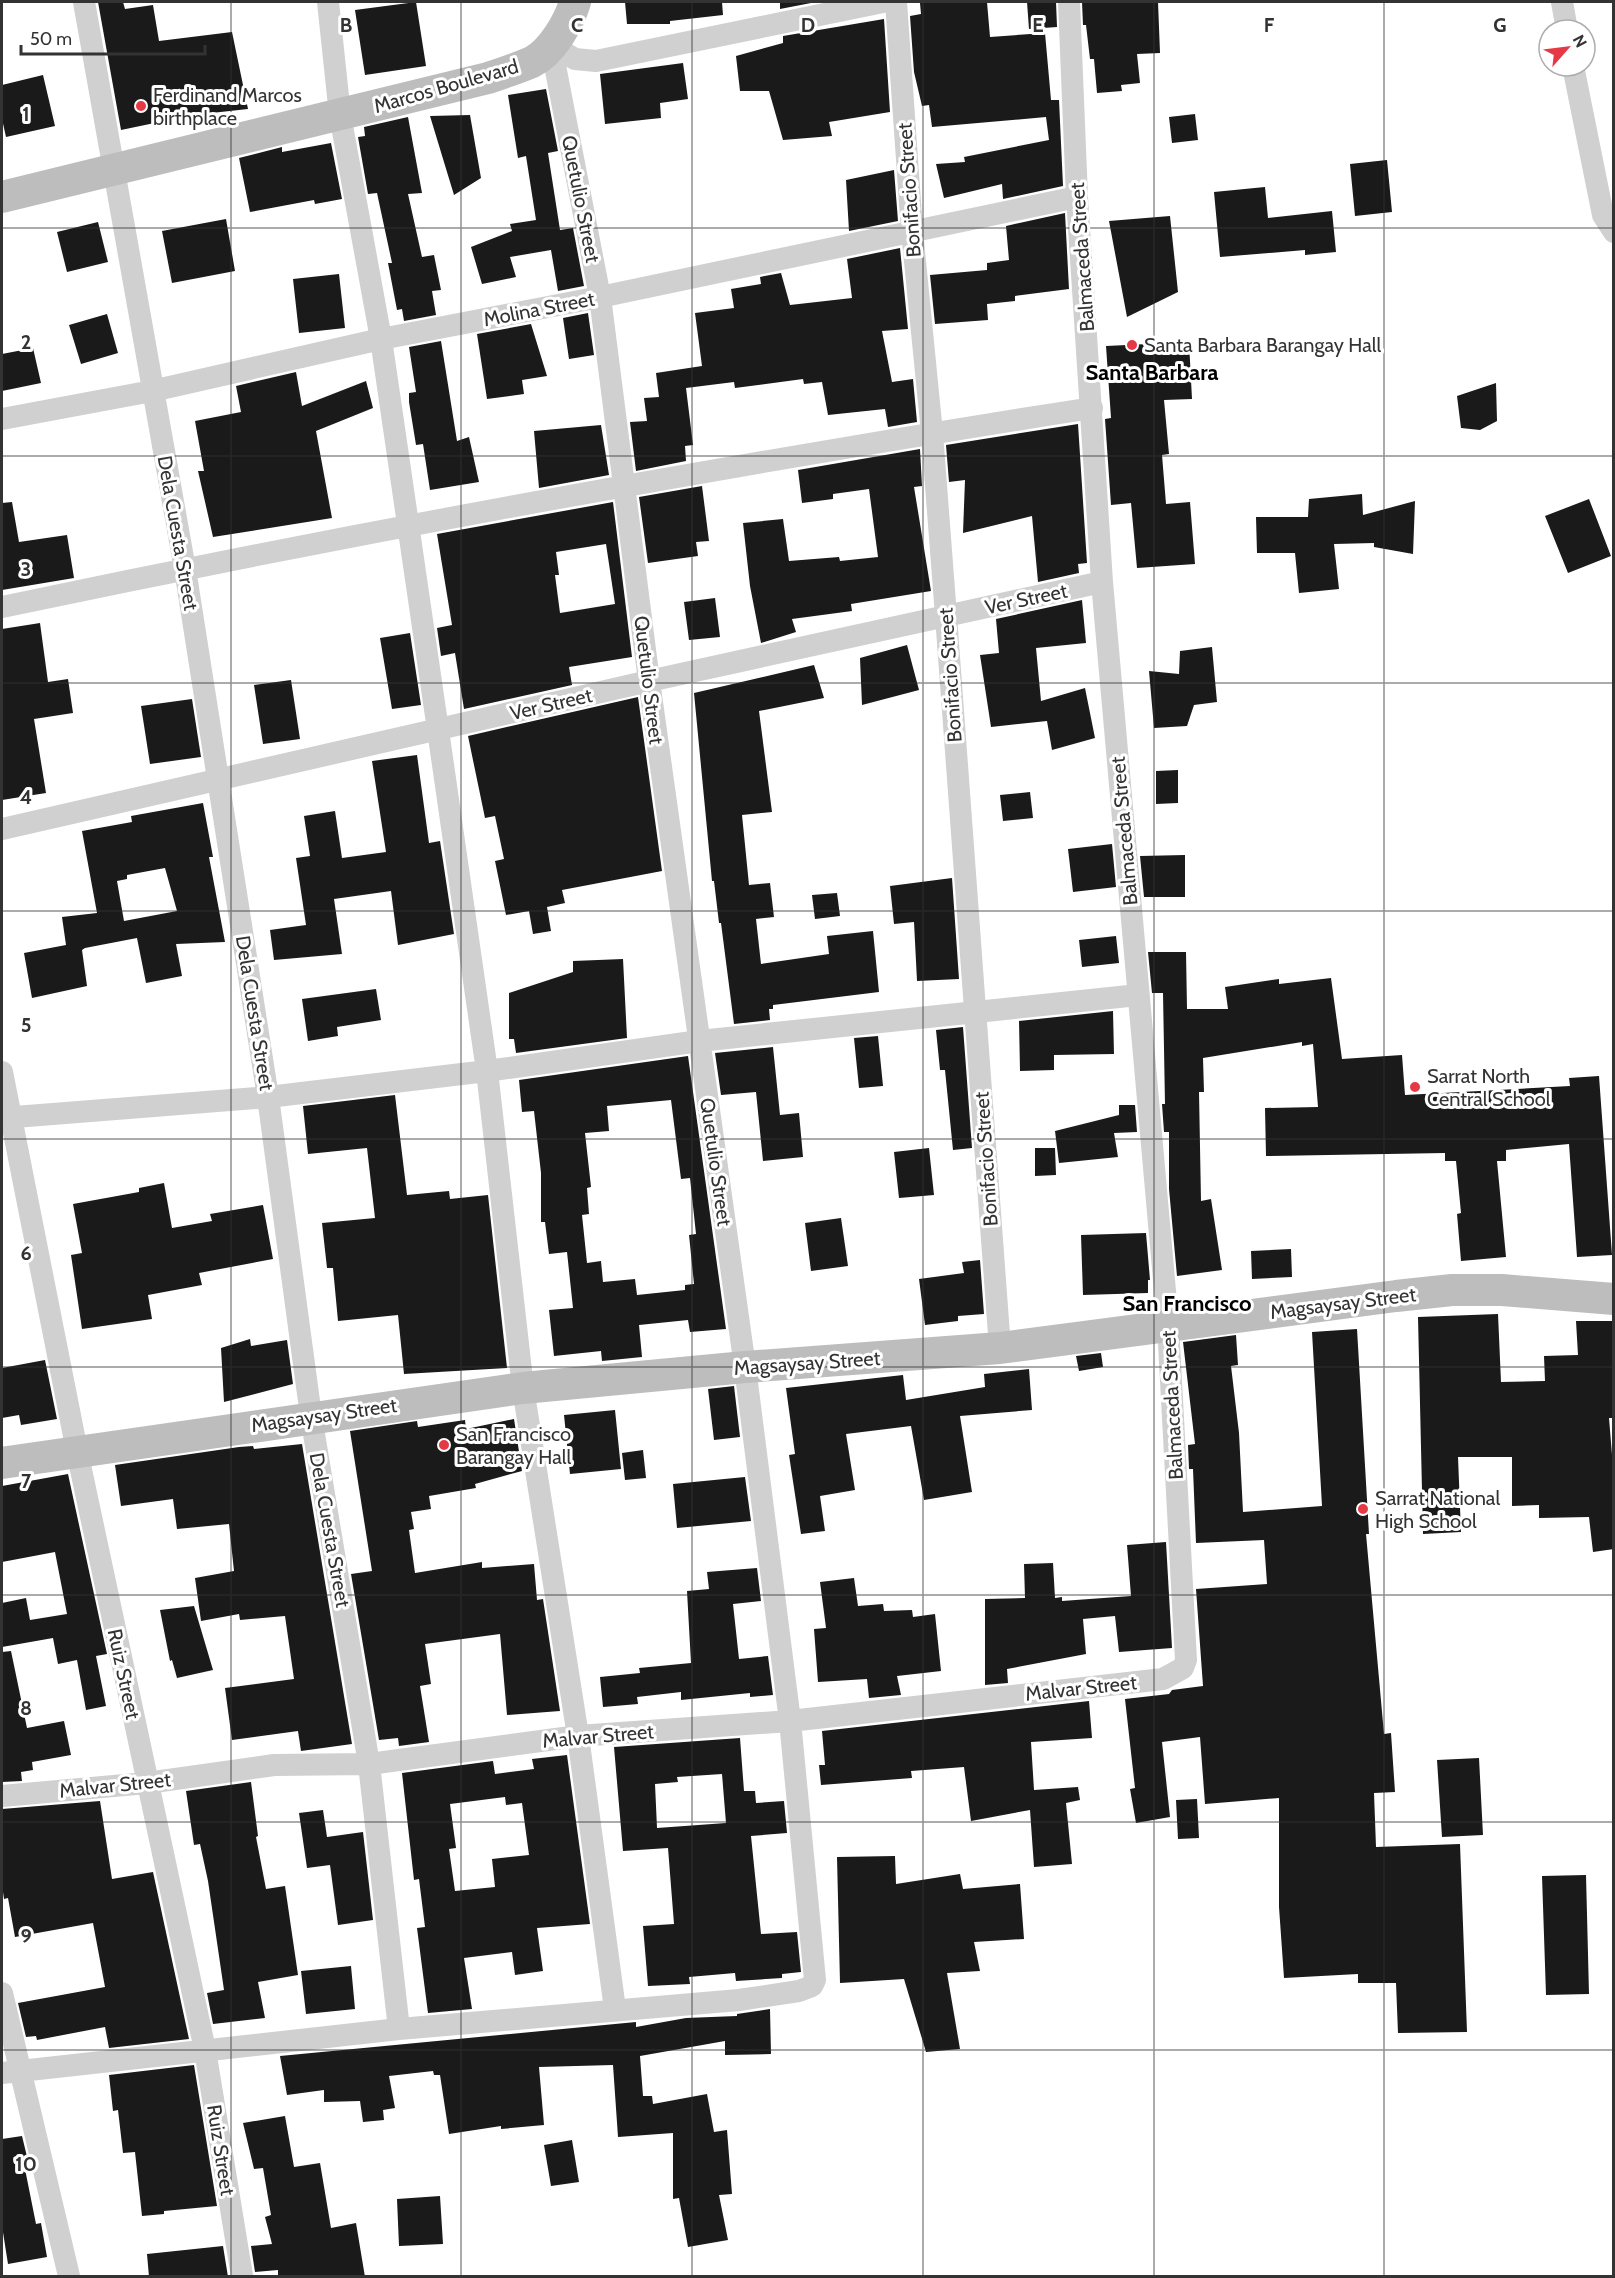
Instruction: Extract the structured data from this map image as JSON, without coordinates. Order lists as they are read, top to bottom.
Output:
{
  "streets": {
    "main road": ["Marcos Boulevard", "Magsaysay Street"],
    "street": [
      "Bonifacio Street",
      "Quetulio Street",
      "Balmaceda Street",
      "Molina Street",
      "Dela Cuesta Street",
      "Ver Street",
      "Ruiz Street",
      "Malvar Street"
    ]
  },
  "crossings": [
    ["Marcos Boulevard", "Quetulio Street"],
    ["Marcos Boulevard", "Dela Cuesta Street"],
    ["Bonifacio Street", "Molina Street"],
    ["Bonifacio Street", "Ver Street"],
    ["Bonifacio Street", "Magsaysay Street"],
    ["Quetulio Street", "Molina Street"],
    ["Quetulio Street", "Ver Street"],
    ["Quetulio Street", "Magsaysay Street"],
    ["Quetulio Street", "Malvar Street"],
    ["Balmaceda Street", "Molina Street"],
    ["Balmaceda Street", "Ver Street"],
    ["Balmaceda Street", "Magsaysay Street"],
    ["Balmaceda Street", "Malvar Street"],
    ["Molina Street", "Dela Cuesta Street"],
    ["Dela Cuesta Street", "Ver Street"],
    ["Dela Cuesta Street", "Magsaysay Street"],
    ["Dela Cuesta Street", "Malvar Street"],
    ["Magsaysay Street", "Ruiz Street"],
    ["Ruiz Street", "Malvar Street"]
  ],
  "districts": ["Santa Barbara", "San Francisco"],
  "places": [
    "Ferdinand Marcos birthplace",
    "Santa Barbara Barangay Hall",
    "Sarrat North Central School",
    "San Francisco Barangay Hall",
    "Sarrat National High School"
  ],
  "scale_bar": "50 m",
  "north": "top right",
  "grid": {
    "columns": [
      "B",
      "C",
      "D",
      "E",
      "F",
      "G"
    ],
    "rows": [
      "1",
      "2",
      "3",
      "4",
      "5",
      "6",
      "7",
      "8",
      "9",
      "10"
    ]
  }
}
